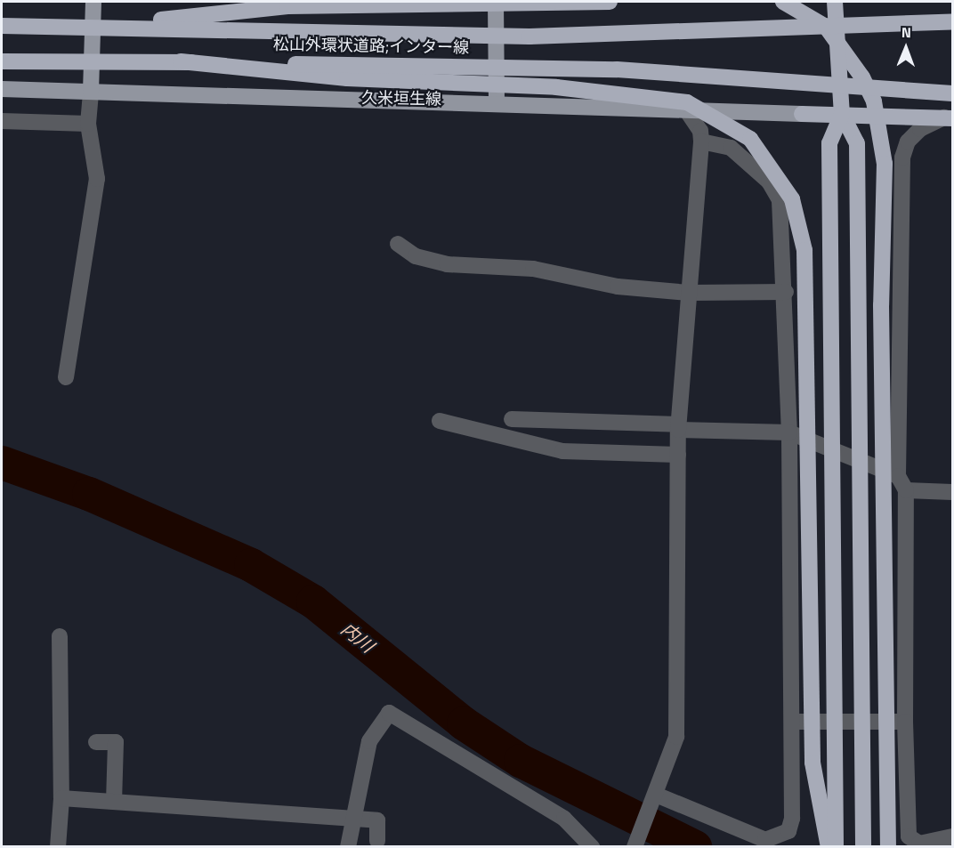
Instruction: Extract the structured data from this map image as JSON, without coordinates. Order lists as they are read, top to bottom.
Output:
{
  "streets": {
    "highway": ["松山外環状道路;インター線"],
    "main road": ["久米垣生線"]
  },
  "water": ["内川"],
  "north": "top"
}
